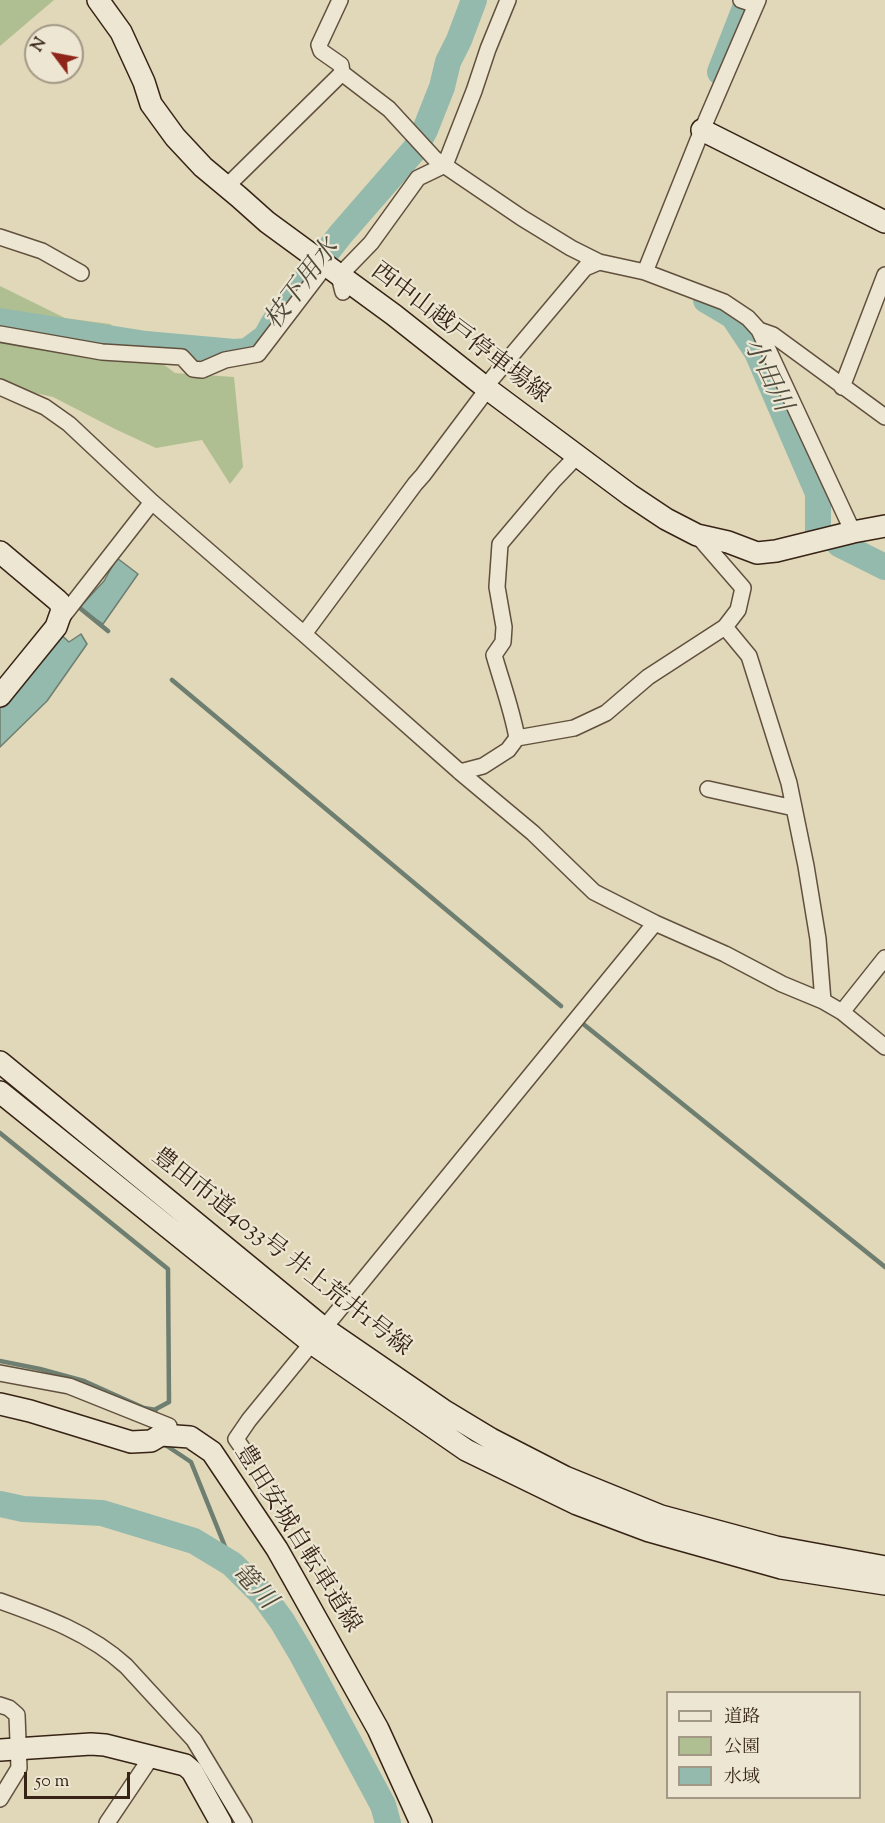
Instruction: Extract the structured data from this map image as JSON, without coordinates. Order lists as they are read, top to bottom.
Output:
{
  "streets": {
    "street": ["西中山越戸停車場線", "豊田市道4033号 井上荒井1号線", "豊田安城自転車道線"]
  },
  "water": ["枝下用水", "小田川", "篭川"],
  "legend": ["道路", "公園", "水域"],
  "scale_bar": "50 m",
  "north": "top left"
}
